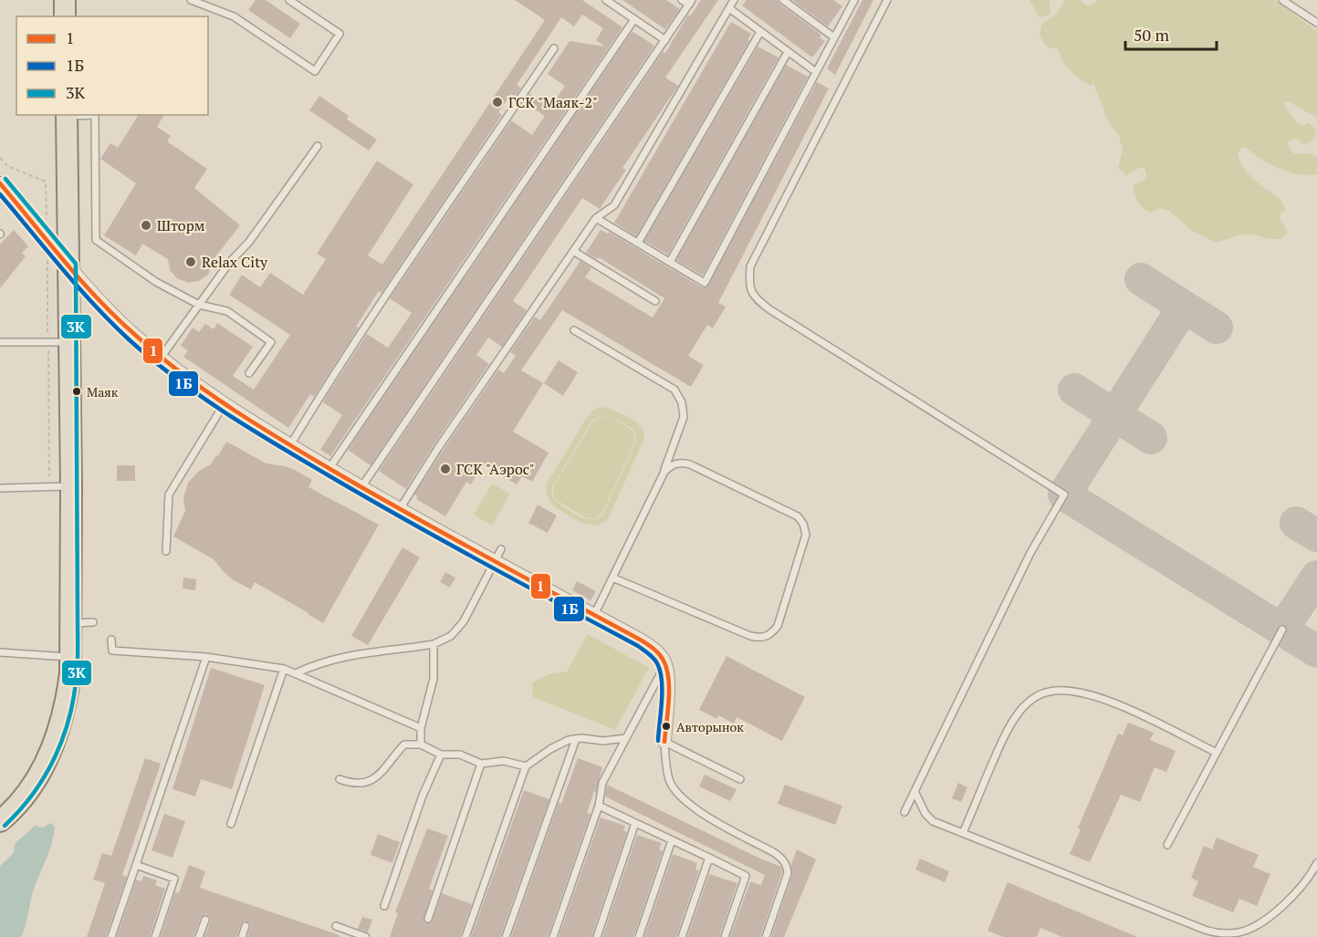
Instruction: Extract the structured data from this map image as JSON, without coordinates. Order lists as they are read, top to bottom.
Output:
{
  "places": [
    "ГСК \"Маяк-2\"",
    "Шторм",
    "Relax City",
    "Маяк",
    "ГСК \"Аэрос\"",
    "Авторынок"
  ],
  "lines": ["transit line 3К", "transit line 1", "transit line 1Б"],
  "legend": ["1", "1Б", "3К"],
  "scale_bar": "50 m"
}
